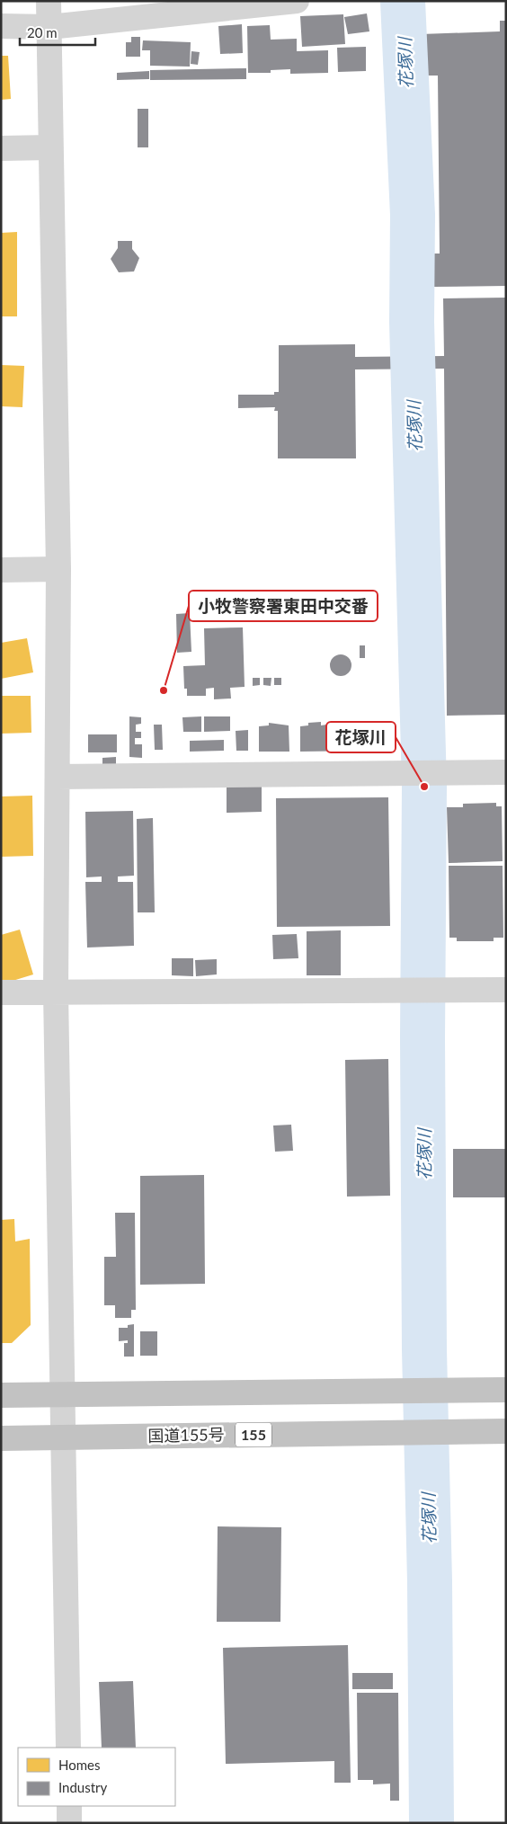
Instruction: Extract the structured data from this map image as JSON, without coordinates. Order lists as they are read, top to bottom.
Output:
{
  "streets": {
    "highway": ["155", "国道155号"]
  },
  "water": ["花塚川"],
  "places": ["小牧警察署東田中交番", "花塚川"],
  "legend": ["Homes", "Industry"],
  "scale_bar": "20 m"
}
